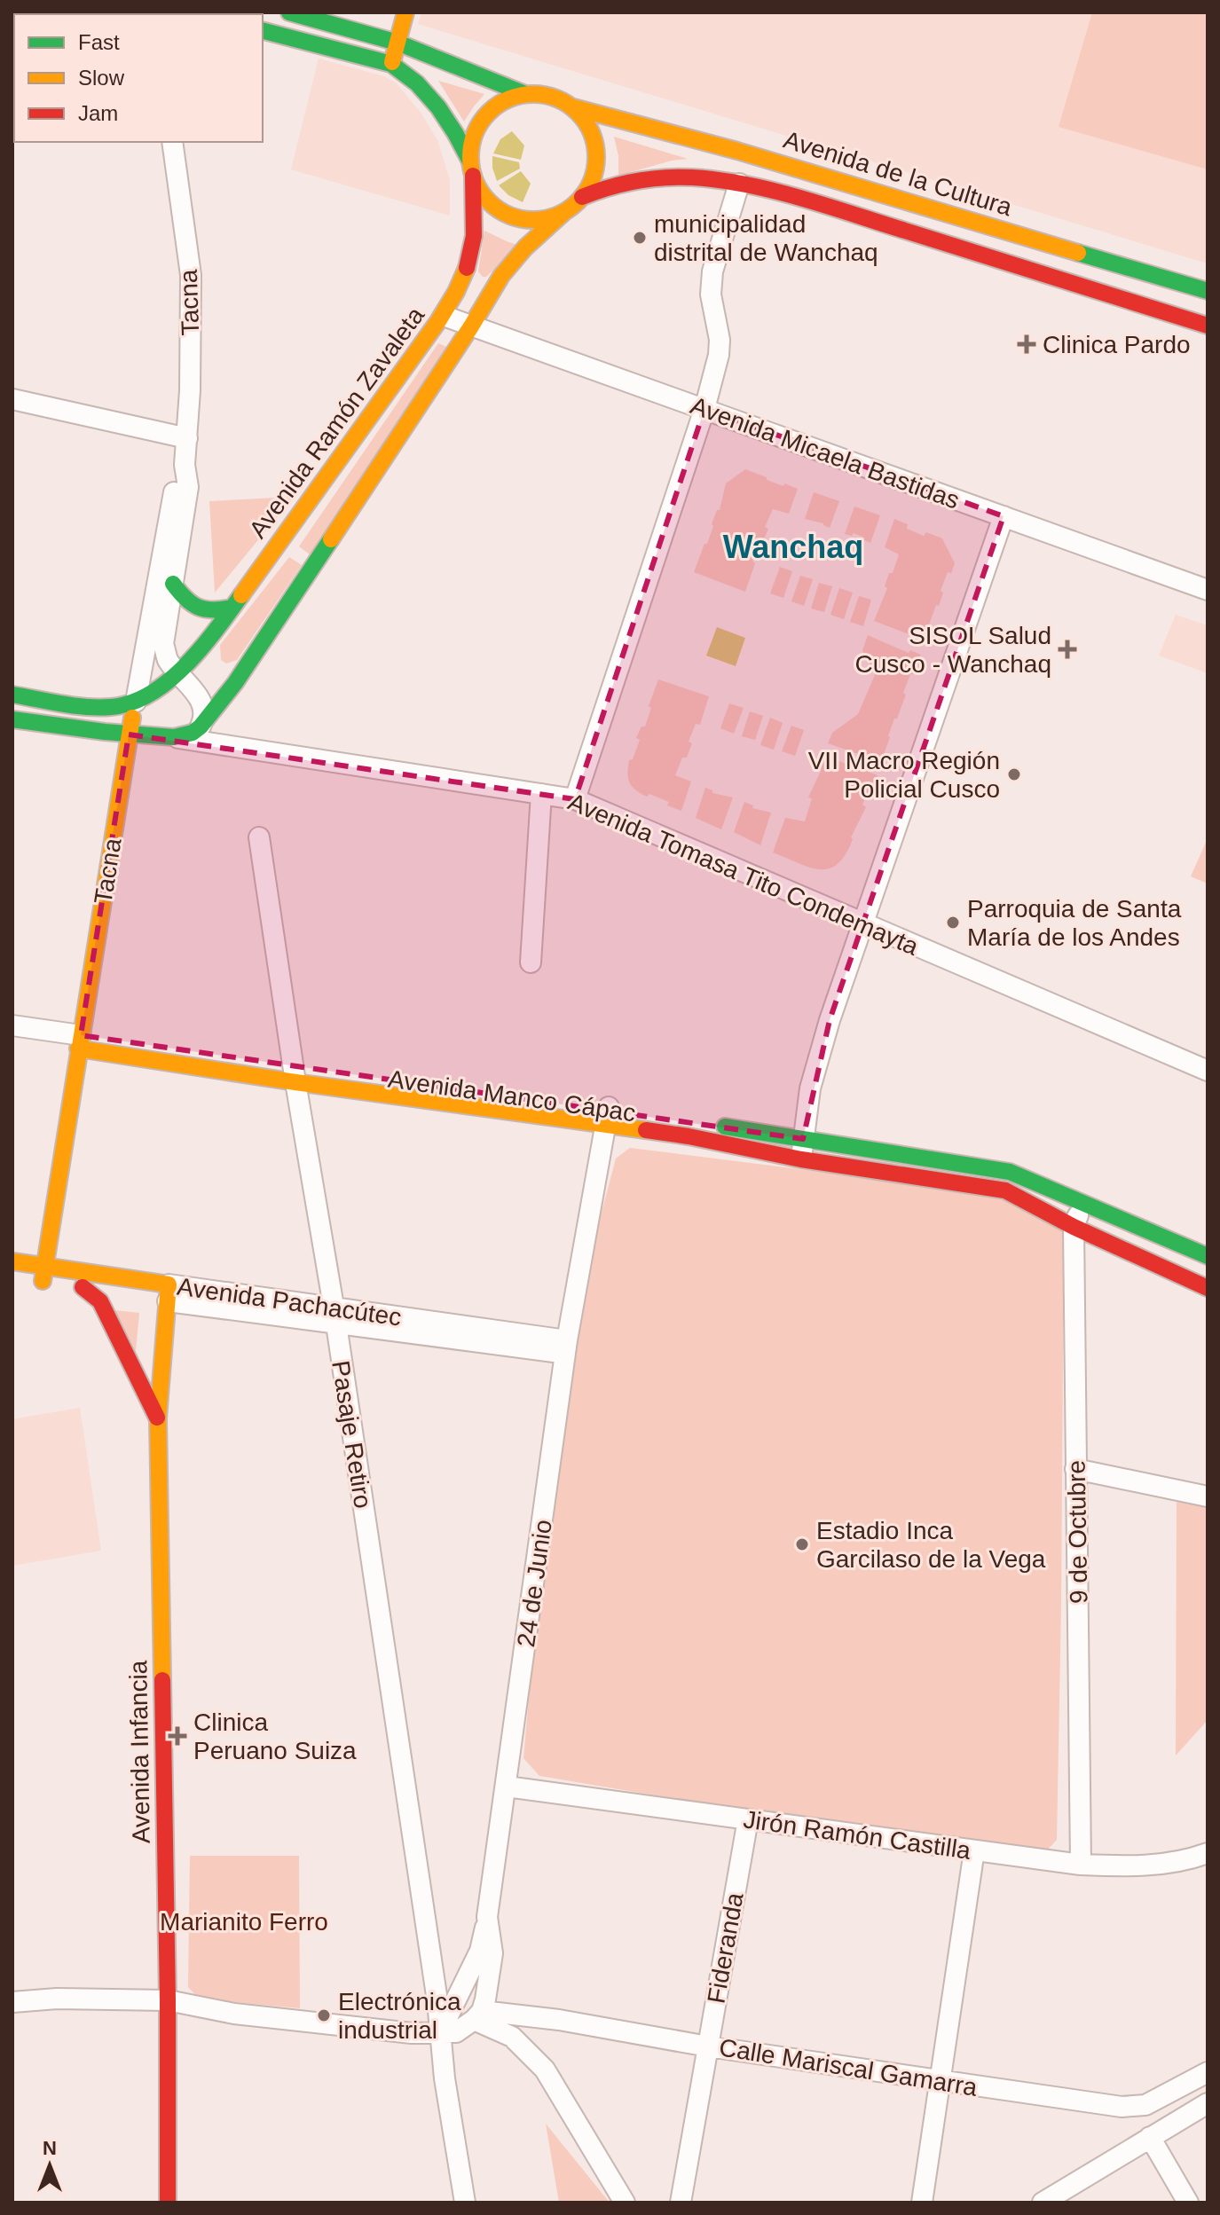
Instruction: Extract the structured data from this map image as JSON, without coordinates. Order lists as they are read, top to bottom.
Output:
{
  "streets": {
    "main road": [
      "Avenida de la Cultura",
      "Tacna",
      "Avenida Ramón Zavaleta",
      "Avenida Manco Cápac",
      "Avenida Pachacútec",
      "Avenida Infancia"
    ],
    "street": [
      "Avenida Micaela Bastidas",
      "Avenida Tomasa Tito Condemayta",
      "Pasaje Retiro",
      "9 de Octubre",
      "24 de Junio",
      "Jirón Ramón Castilla",
      "Fideranda",
      "Calle Mariscal Gamarra"
    ]
  },
  "crossings": [
    ["Avenida de la Cultura", "Avenida Ramón Zavaleta"],
    ["Tacna", "Avenida Ramón Zavaleta"],
    ["Tacna", "Avenida Manco Cápac"],
    ["Tacna", "Avenida Pachacútec"],
    ["Avenida Ramón Zavaleta", "Avenida Micaela Bastidas"],
    ["Avenida Manco Cápac", "Pasaje Retiro"],
    ["Avenida Manco Cápac", "9 de Octubre"],
    ["Avenida Manco Cápac", "24 de Junio"],
    ["Avenida Pachacútec", "Pasaje Retiro"],
    ["Avenida Pachacútec", "24 de Junio"],
    ["Avenida Pachacútec", "Avenida Infancia"],
    ["9 de Octubre", "Jirón Ramón Castilla"],
    ["24 de Junio", "Jirón Ramón Castilla"],
    ["24 de Junio", "Calle Mariscal Gamarra"],
    ["Jirón Ramón Castilla", "Fideranda"],
    ["Fideranda", "Calle Mariscal Gamarra"]
  ],
  "districts": ["Wanchaq"],
  "parks": ["Marianito Ferro"],
  "places": {
    "other": [
      "municipalidad distrital de Wanchaq",
      "VII Macro Región Policial Cusco",
      "Parroquia de Santa María de los Andes",
      "Estadio Inca Garcilaso de la Vega",
      "Electrónica industrial"
    ],
    "health": ["Clinica Pardo", "SISOL Salud Cusco - Wanchaq", "Clinica Peruano Suiza"]
  },
  "legend": ["Fast", "Slow", "Jam"],
  "north": "top"
}
